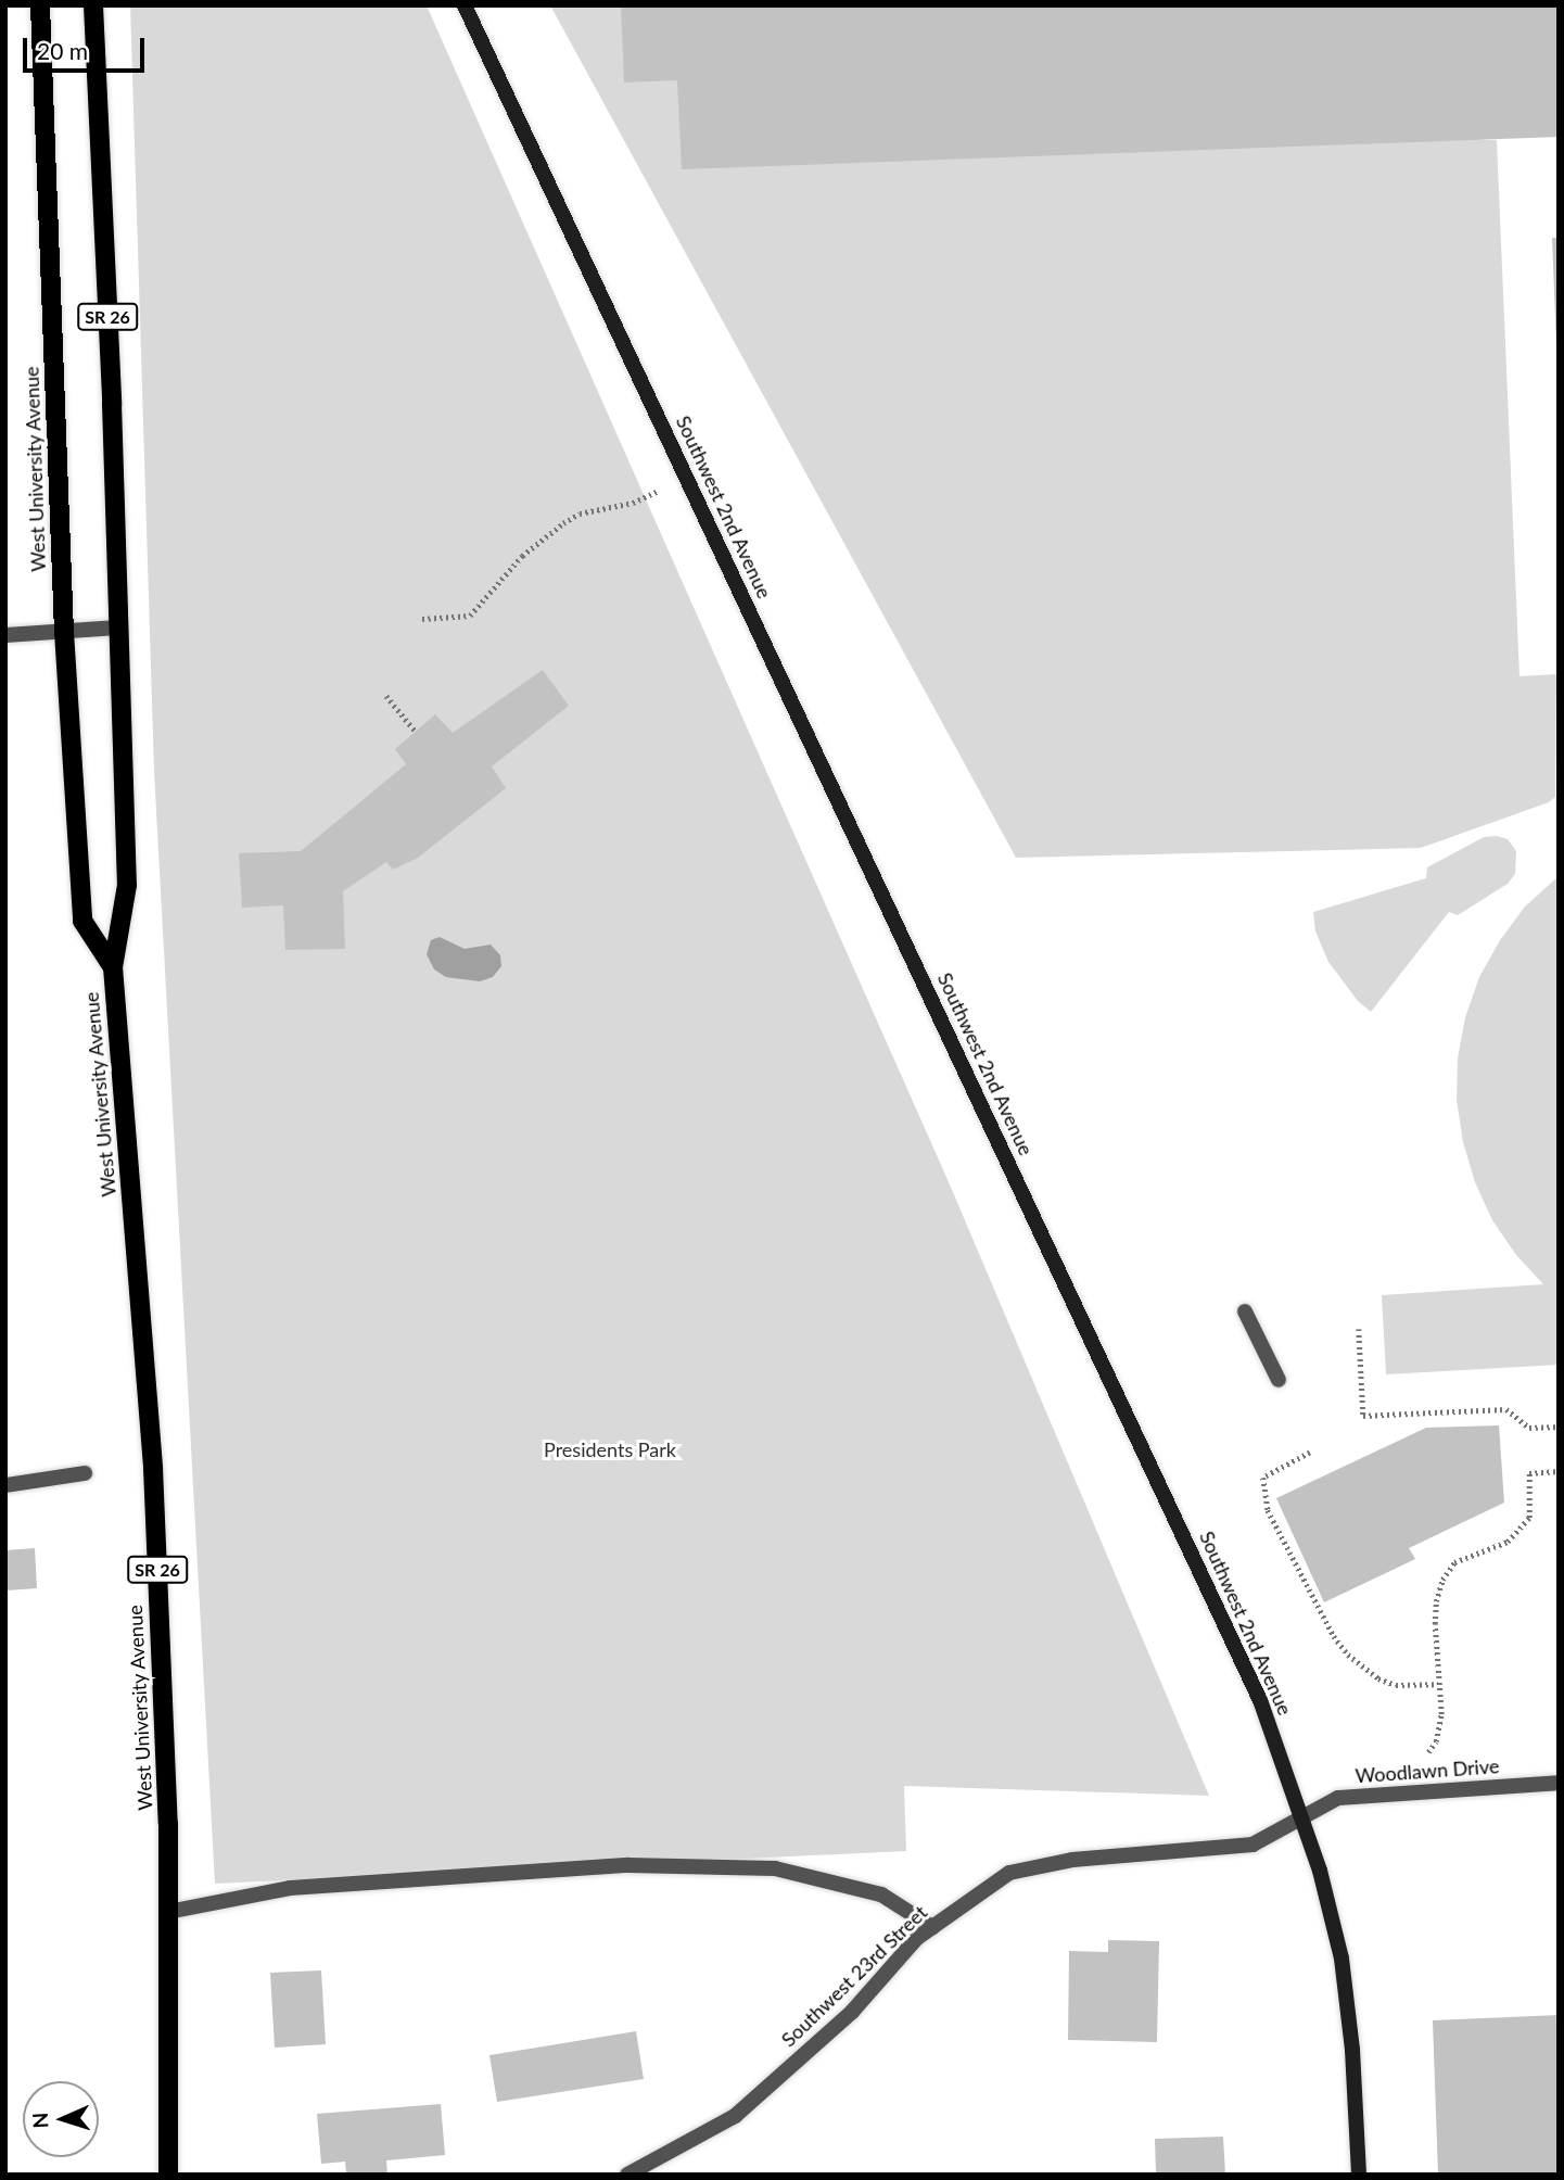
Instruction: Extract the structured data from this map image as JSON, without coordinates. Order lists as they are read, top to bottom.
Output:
{
  "streets": {
    "main road": ["SR 26", "West University Avenue", "Southwest 2nd Avenue"],
    "street": ["Woodlawn Drive", "Southwest 23rd Street"]
  },
  "crossings": [
    ["Southwest 2nd Avenue", "Woodlawn Drive"],
    ["Southwest 2nd Avenue", "Southwest 23rd Street"],
    ["Woodlawn Drive", "Southwest 23rd Street"]
  ],
  "parks": ["Presidents Park"],
  "scale_bar": "20 m",
  "north": "left"
}
